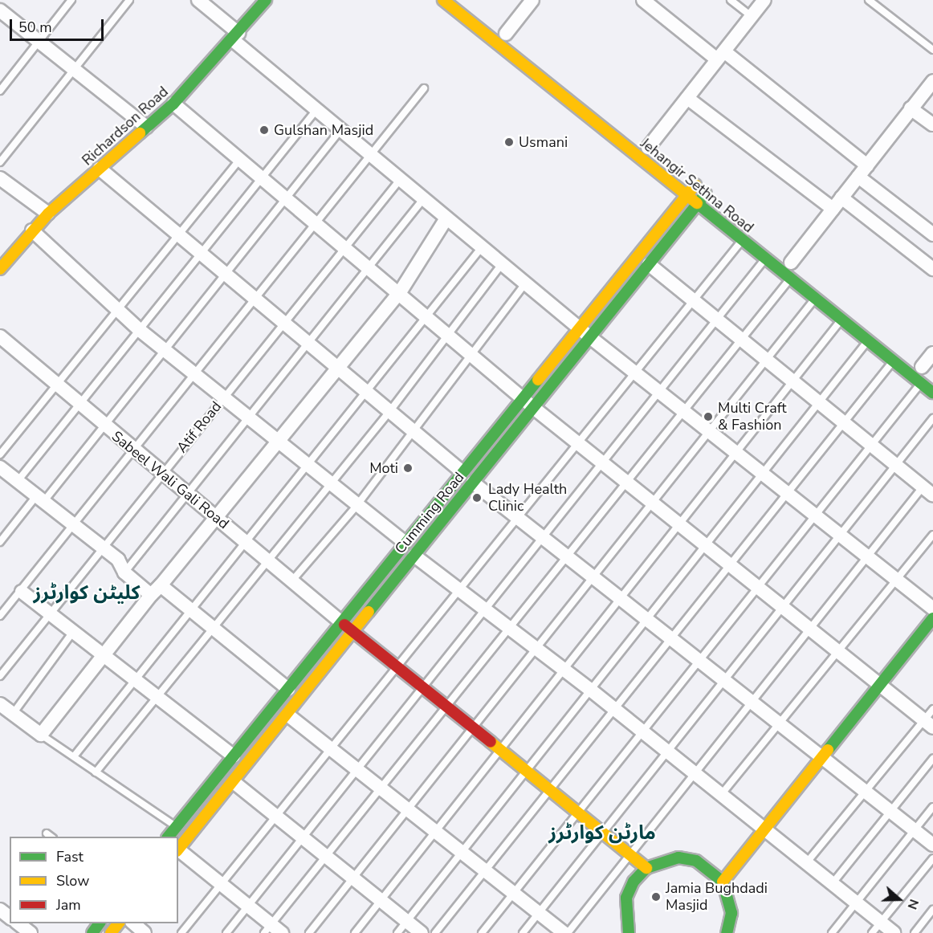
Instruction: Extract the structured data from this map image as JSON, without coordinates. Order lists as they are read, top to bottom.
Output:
{
  "streets": {
    "main road": ["Richardson Road", "Jehangir Sethna Road", "Cumming Road"],
    "street": ["Sabeel Wali Gali Road"],
    "lane": ["Atif Road"]
  },
  "crossings": [
    ["Jehangir Sethna Road", "Cumming Road"],
    ["Atif Road", "Sabeel Wali Gali Road"],
    ["Sabeel Wali Gali Road", "Cumming Road"]
  ],
  "districts": ["کلیٹن کوارٹرز", "مارٹن کوارٹرز"],
  "places": [
    "Gulshan Masjid",
    "Usmani",
    "Multi Craft & Fashion",
    "Moti",
    "Lady Health Clinic",
    "Jamia Bughdadi Masjid"
  ],
  "legend": ["Fast", "Slow", "Jam"],
  "scale_bar": "50 m",
  "north": "right"
}
